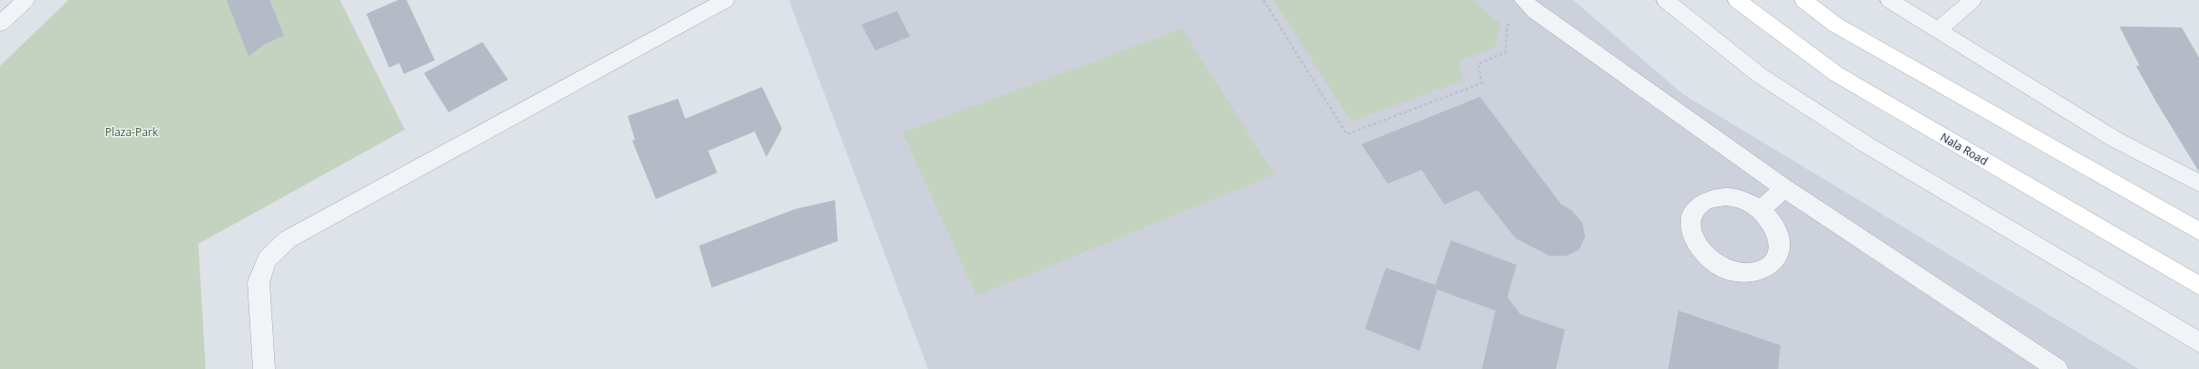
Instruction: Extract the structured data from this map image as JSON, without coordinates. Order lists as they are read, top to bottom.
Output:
{
  "streets": {
    "main road": ["Nala Road"]
  },
  "parks": ["Plaza-Park"]
}
